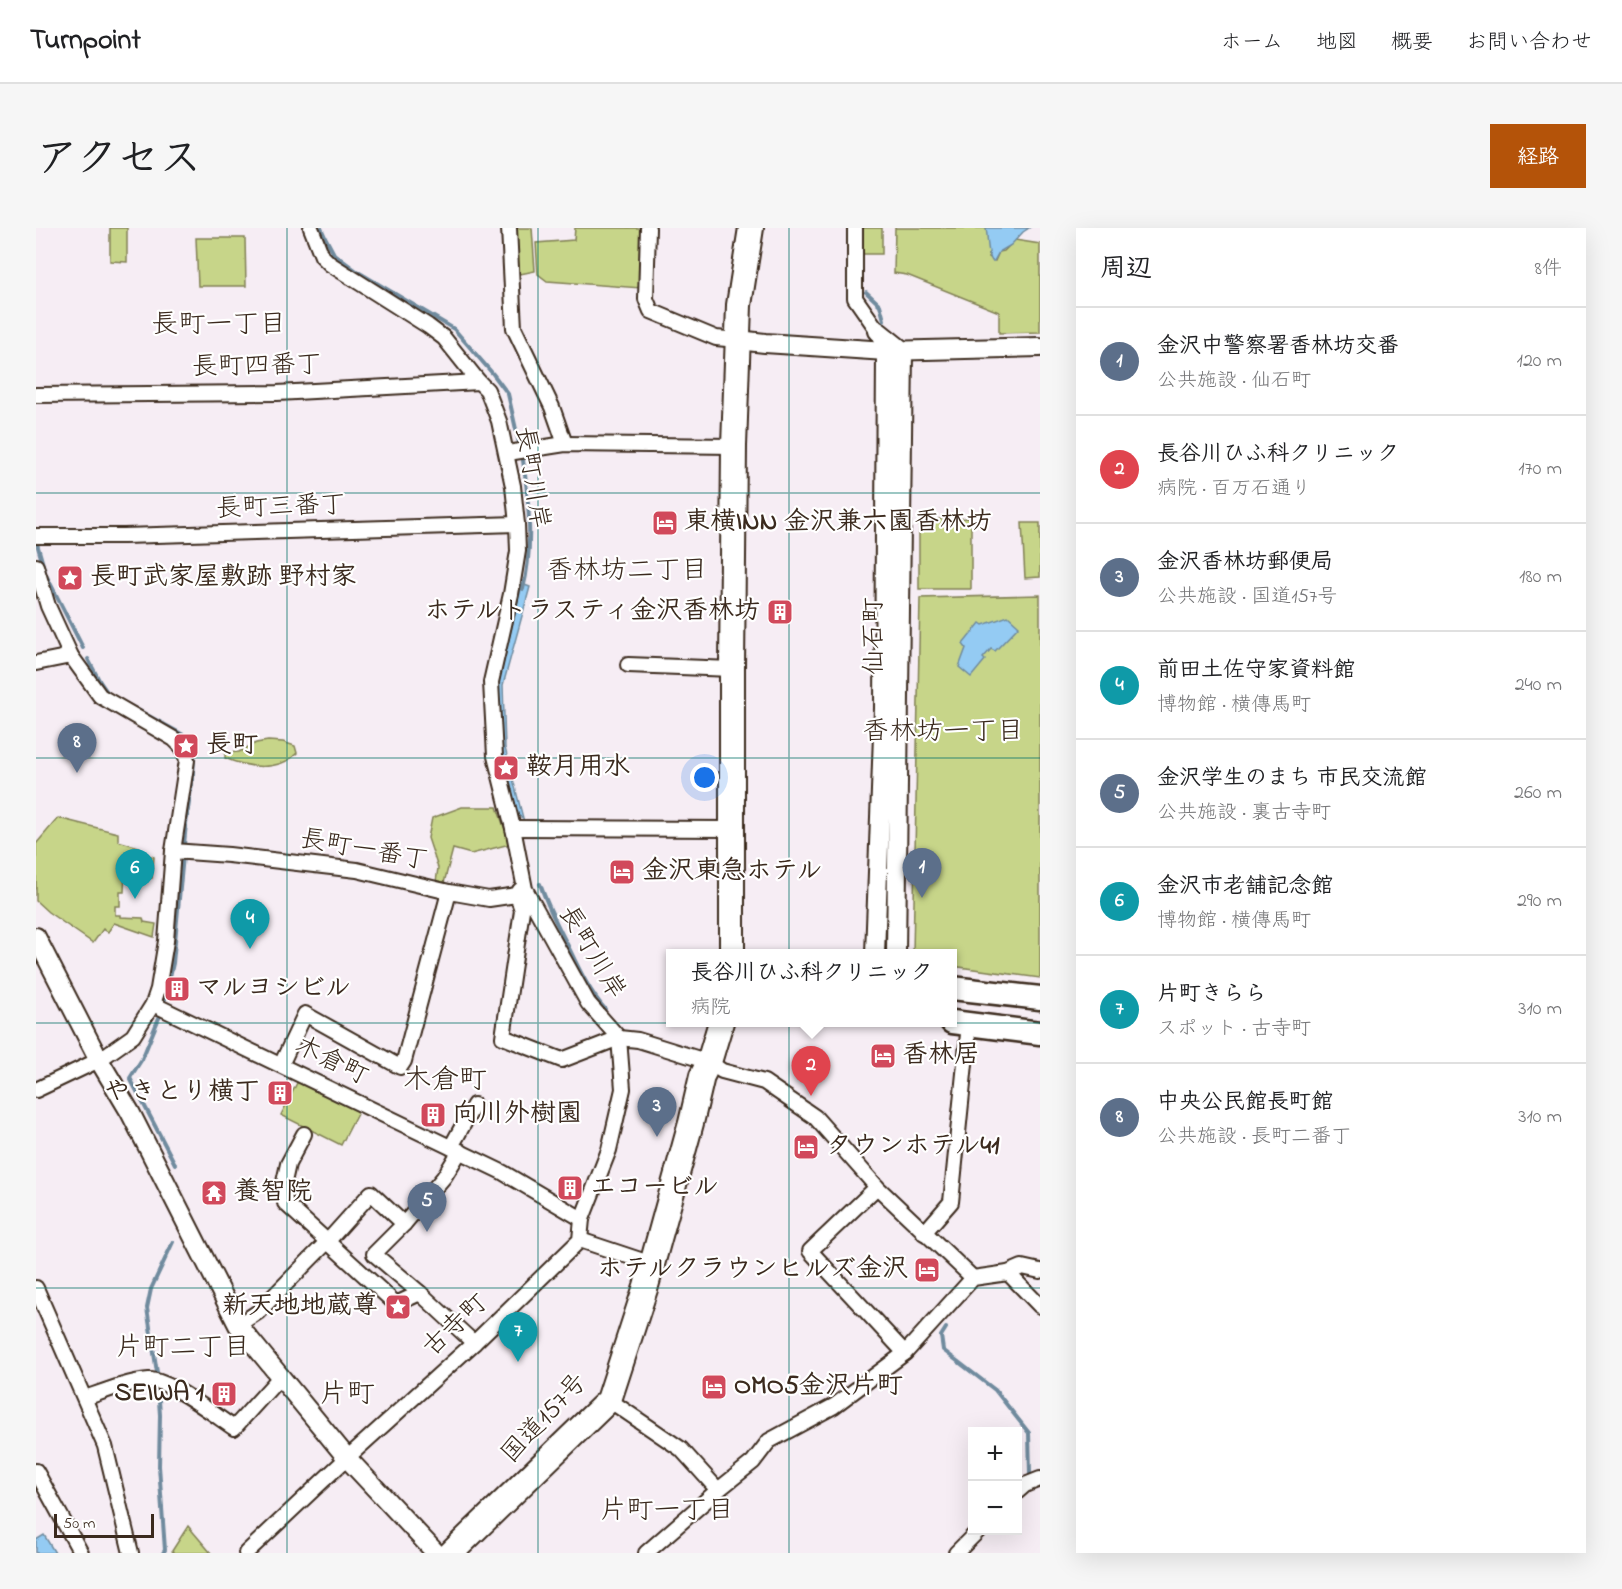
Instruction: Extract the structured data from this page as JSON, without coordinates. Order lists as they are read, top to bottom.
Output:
{
  "streets": {
    "highway": ["国道157号"],
    "street": [
      "長町四番丁",
      "長町川岸",
      "長町三番丁",
      "仙石町",
      "長町一番丁",
      "木倉町",
      "古寺町"
    ]
  },
  "crossings": [
    ["長町四番丁", "長町川岸"],
    ["長町川岸", "長町三番丁"]
  ],
  "districts": [
    "長町一丁目",
    "香林坊二丁目",
    "香林坊一丁目",
    "木倉町",
    "片町二丁目",
    "片町",
    "片町一丁目"
  ],
  "places": {
    "hotel": [
      "東横INN 金沢兼六園香林坊",
      "金沢東急ホテル",
      "香林居",
      "タウンホテル41",
      "ホテルクラウンヒルズ金沢",
      "OMO5金沢片町"
    ],
    "place": [
      "長町武家屋敷跡 野村家",
      "長町",
      "鞍月用水",
      "新天地地蔵尊"
    ],
    "building": [
      "ホテルトラスティ金沢香林坊",
      "マルヨシビル",
      "やきとり横丁",
      "向川外樹園",
      "エコービル",
      "SEIWA 1"
    ],
    "temple": ["養智院"]
  },
  "scale_bar": "50 m",
  "page": {
    "header": "Turnpoint",
    "nav": [
      "ホーム",
      "地図",
      "概要",
      "お問い合わせ"
    ],
    "title": "アクセス",
    "buttons": "経路",
    "heading": ["周辺", "8件"],
    "list": [
      {
        "mark": "1",
        "name": "金沢中警察署香林坊交番",
        "note": "公共施設 · 仙石町",
        "value": "120 m"
      },
      {
        "mark": "2",
        "name": "長谷川ひふ科クリニック",
        "note": "病院 · 百万石通り",
        "value": "170 m"
      },
      {
        "mark": "3",
        "name": "金沢香林坊郵便局",
        "note": "公共施設 · 国道157号",
        "value": "180 m"
      },
      {
        "mark": "4",
        "name": "前田土佐守家資料館",
        "note": "博物館 · 横傳馬町",
        "value": "240 m"
      },
      {
        "mark": "5",
        "name": "金沢学生のまち 市民交流館",
        "note": "公共施設 · 裏古寺町",
        "value": "260 m"
      },
      {
        "mark": "6",
        "name": "金沢市老舗記念館",
        "note": "博物館 · 横傳馬町",
        "value": "290 m"
      },
      {
        "mark": "7",
        "name": "片町きらら",
        "note": "スポット · 古寺町",
        "value": "310 m"
      },
      {
        "mark": "8",
        "name": "中央公民館長町館",
        "note": "公共施設 · 長町二番丁",
        "value": "310 m"
      }
    ],
    "pins": [
      "8",
      "1",
      "6",
      "4",
      "2",
      "3",
      "5",
      "7"
    ],
    "popup": ["長谷川ひふ科クリニック", "病院"],
    "map_buttons": ["+", "−"],
    "scale": "50 m"
  }
}
